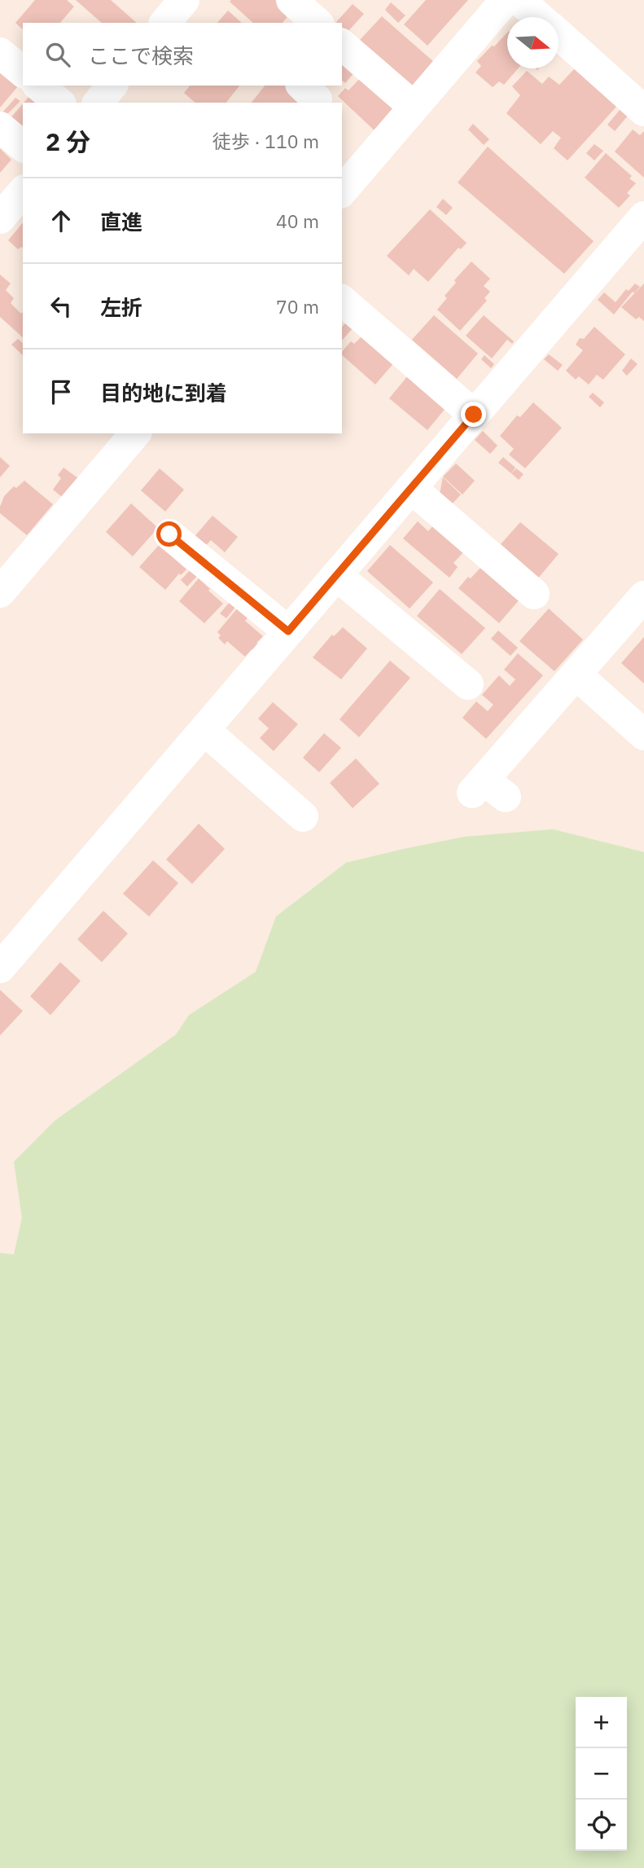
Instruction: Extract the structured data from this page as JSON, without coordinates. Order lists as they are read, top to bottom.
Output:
{
  "north": "right",
  "page": {
    "search": "ここで検索",
    "heading": ["2 分", "徒歩 · 110 m"],
    "list": [
      ["直進", "40 m"],
      ["左折", "70 m"],
      "目的地に到着"
    ],
    "map_buttons": ["+", "−"]
  }
}
